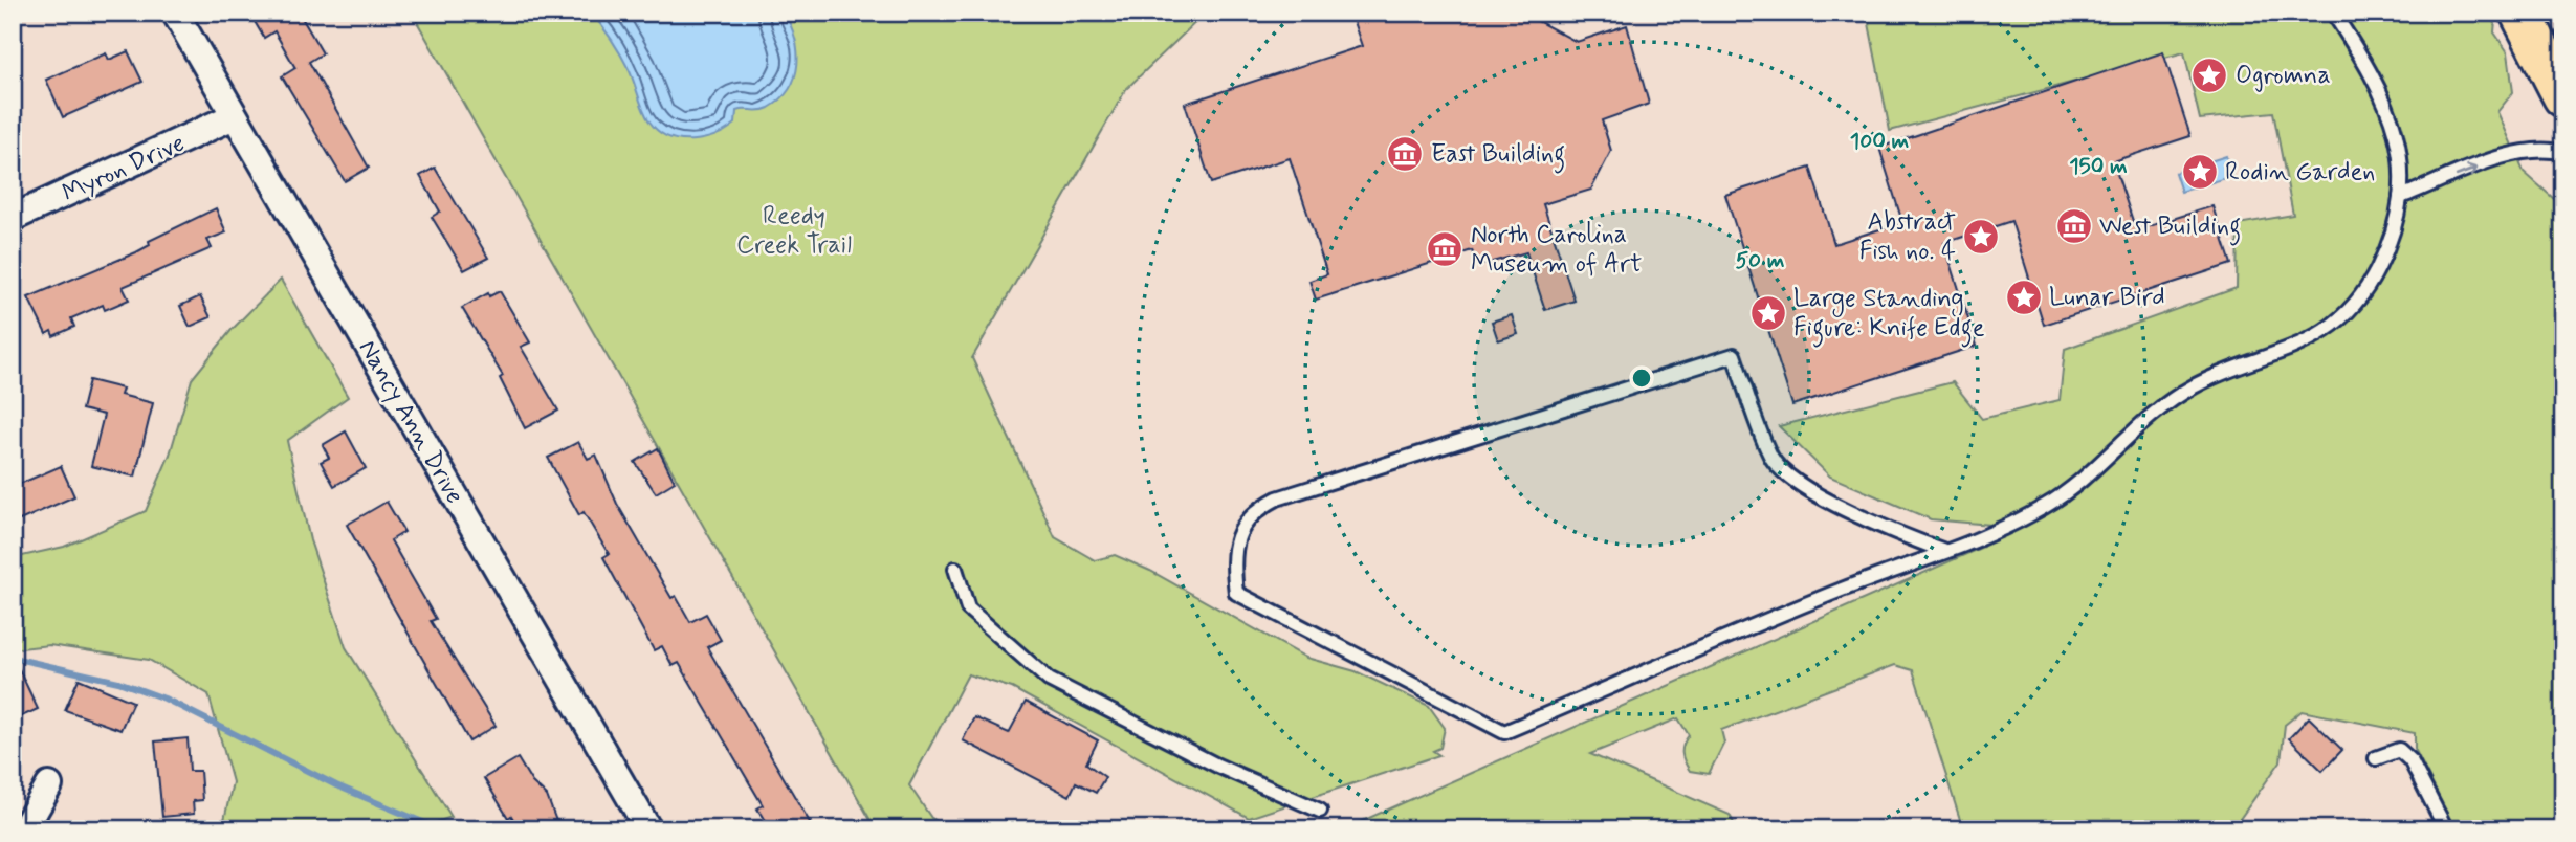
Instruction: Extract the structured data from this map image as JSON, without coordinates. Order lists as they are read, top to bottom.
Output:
{
  "streets": {
    "street": ["Myron Drive", "Nancy Ann Drive"]
  },
  "crossings": [
    ["Myron Drive", "Nancy Ann Drive"]
  ],
  "parks": ["Reedy Creek Trail"],
  "places": {
    "place": [
      "Ogromna",
      "Rodin Garden",
      "Abstract Fish no. 4",
      "Lunar Bird",
      "Large Standing Figure: Knife Edge"
    ],
    "museum": ["East Building", "West Building", "North Carolina Museum of Art"]
  },
  "rings": ["100 m", "150 m", "50 m"]
}
